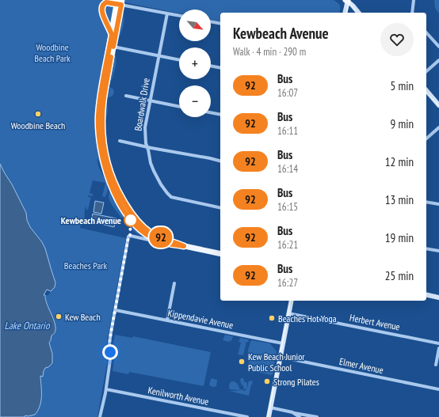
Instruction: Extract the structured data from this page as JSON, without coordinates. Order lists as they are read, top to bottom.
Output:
{
  "streets": {
    "street": [
      "Boardwalk Drive",
      "Kippendavie Avenue",
      "Herbert Avenue",
      "Elmer Avenue",
      "Kenilworth Avenue"
    ]
  },
  "water": ["Lake Ontario"],
  "parks": ["Woodbine Beach Park", "Beaches Park"],
  "places": [
    "Woodbine Beach",
    "Kewbeach Avenue",
    "Kew Beach",
    "Beaches Hot Yoga",
    "Kew Beach Junior Public School",
    "Strong Pilates"
  ],
  "lines": ["bus line 92"],
  "north": "bottom right",
  "page": {
    "on_map": "92",
    "map_buttons": ["+", "−"],
    "heading": ["Kewbeach Avenue", "Walk · 4 min · 290 m"],
    "list": [
      {
        "mark": "92",
        "name": "Bus",
        "note": "16:07",
        "value": "5 min"
      },
      {
        "mark": "92",
        "name": "Bus",
        "note": "16:11",
        "value": "9 min"
      },
      {
        "mark": "92",
        "name": "Bus",
        "note": "16:14",
        "value": "12 min"
      },
      {
        "mark": "92",
        "name": "Bus",
        "note": "16:15",
        "value": "13 min"
      },
      {
        "mark": "92",
        "name": "Bus",
        "note": "16:21",
        "value": "19 min"
      },
      {
        "mark": "92",
        "name": "Bus",
        "note": "16:27",
        "value": "25 min"
      }
    ]
  }
}
